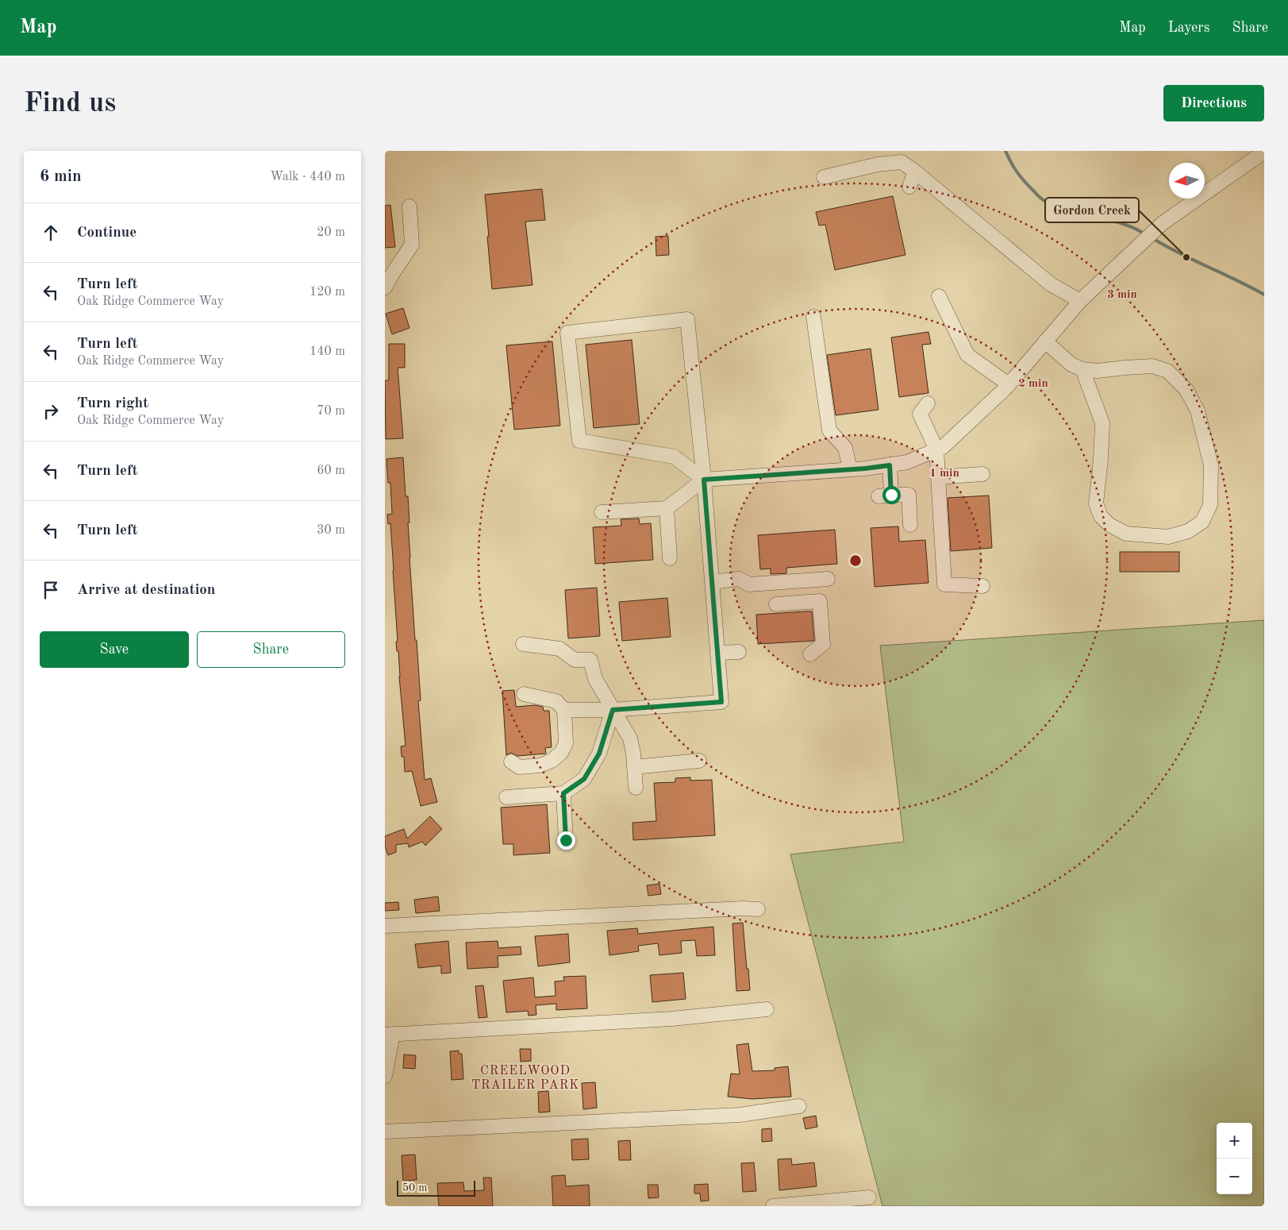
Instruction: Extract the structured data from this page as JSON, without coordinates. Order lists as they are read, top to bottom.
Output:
{
  "districts": ["CREELWOOD TRAILER PARK"],
  "places": ["Gordon Creek"],
  "scale_bar": "50 m",
  "north": "left",
  "page": {
    "header": "Map",
    "nav": ["Map", "Layers", "Share"],
    "buttons": [
      "Directions",
      ["Save", "Share"]
    ],
    "title": "Find us",
    "heading": ["6 min", "Walk · 440 m"],
    "list": [
      ["Continue", "20 m"],
      ["Turn left", "Oak Ridge Commerce Way", "120 m"],
      ["Turn left", "Oak Ridge Commerce Way", "140 m"],
      ["Turn right", "Oak Ridge Commerce Way", "70 m"],
      ["Turn left", "60 m"],
      ["Turn left", "30 m"],
      "Arrive at destination"
    ],
    "map_buttons": ["+", "−"],
    "scale": "50 m"
  },
  "rings": ["3 min", "2 min", "1 min"]
}
